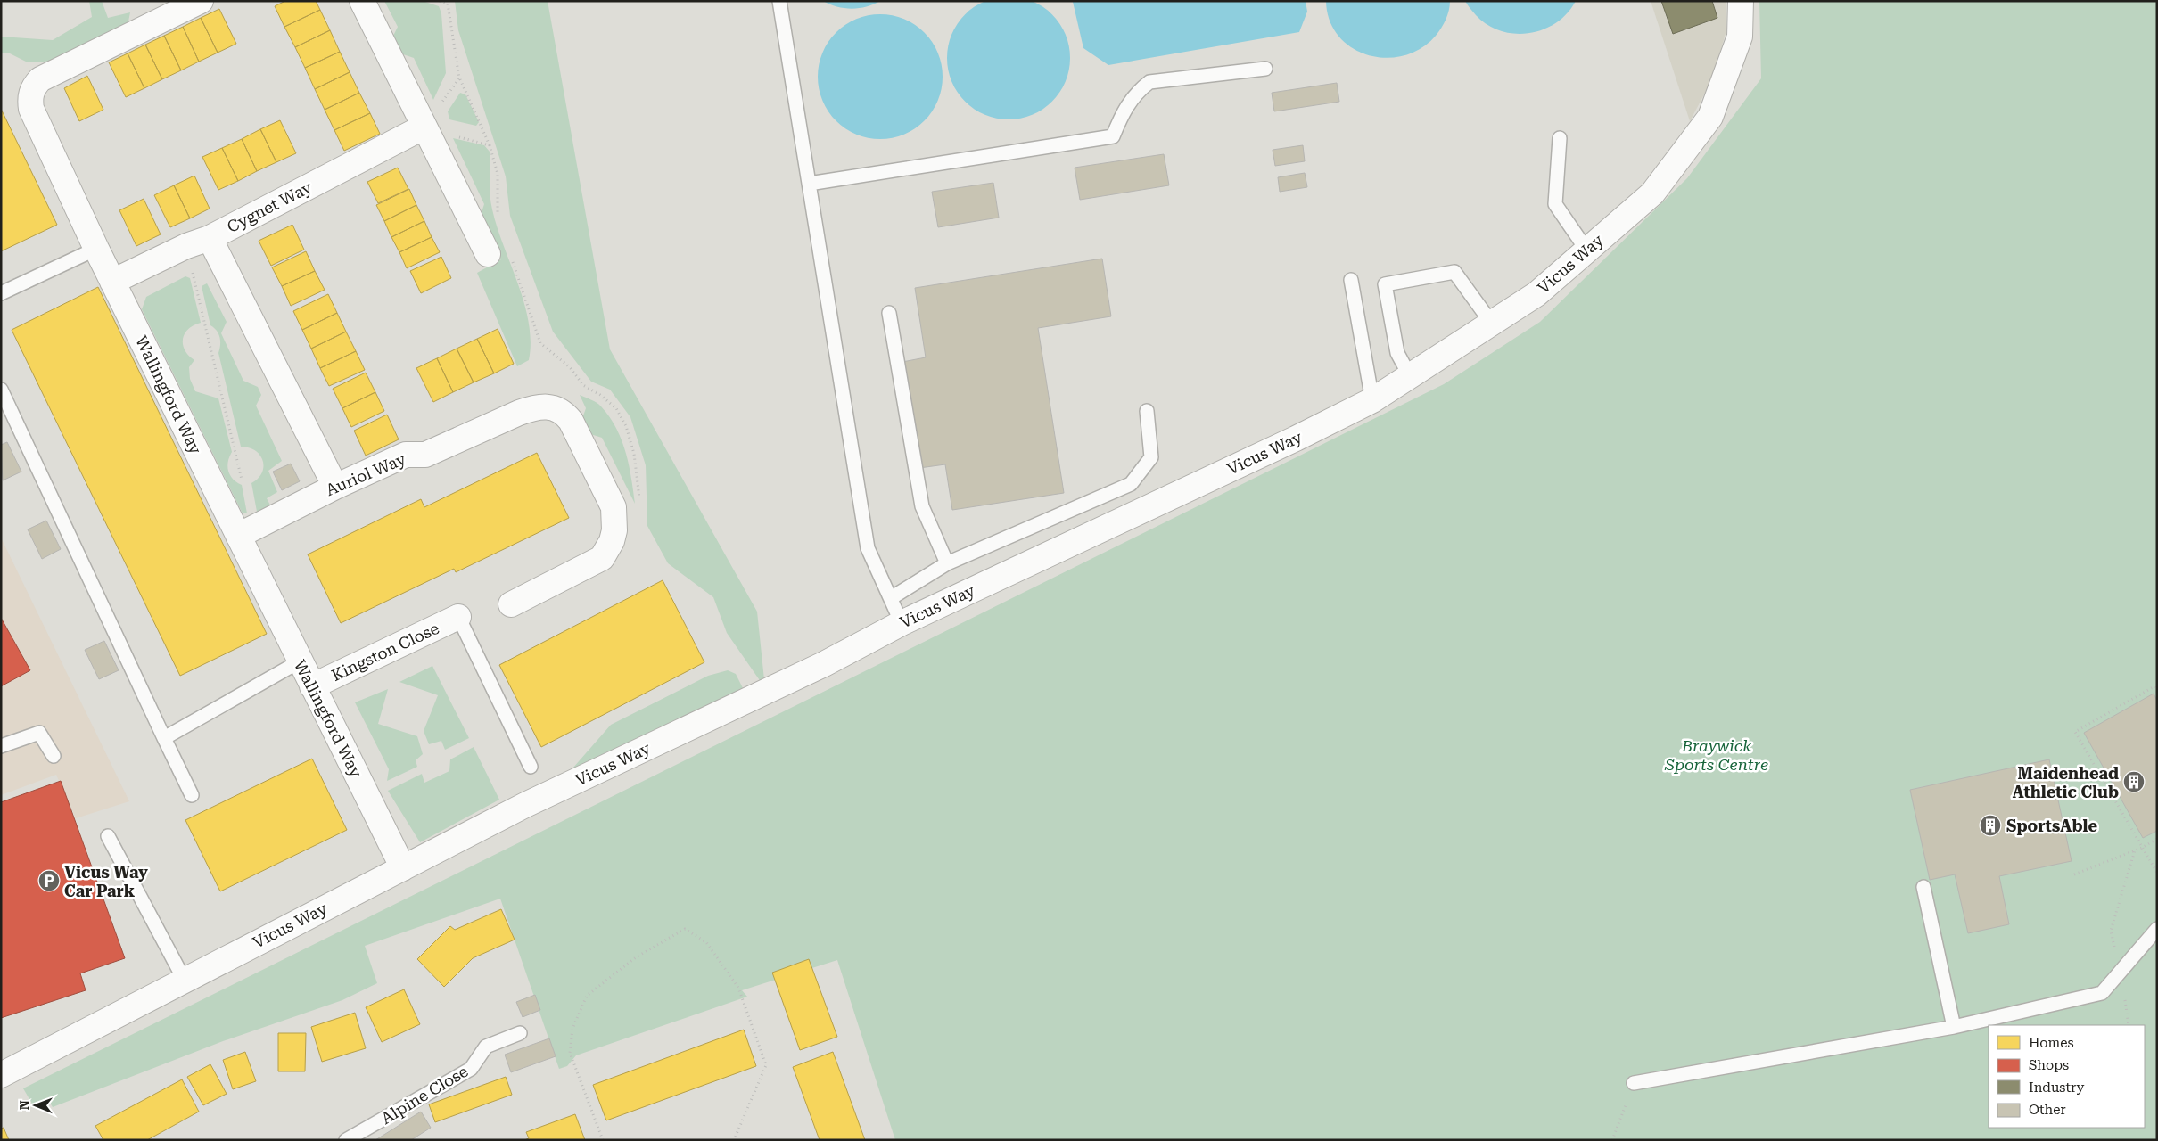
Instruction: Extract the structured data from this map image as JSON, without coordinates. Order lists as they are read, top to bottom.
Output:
{
  "streets": {
    "street": [
      "Cygnet Way",
      "Vicus Way",
      "Wallingford Way",
      "Auriol Way",
      "Kingston Close"
    ],
    "lane": ["Alpine Close"]
  },
  "crossings": [
    ["Cygnet Way", "Wallingford Way"],
    ["Vicus Way", "Wallingford Way"],
    ["Wallingford Way", "Auriol Way"],
    ["Wallingford Way", "Kingston Close"]
  ],
  "parks": ["Braywick Sports Centre"],
  "places": {
    "building": ["Maidenhead Athletic Club", "SportsAble"],
    "parking": ["Vicus Way Car Park"]
  },
  "legend": [
    "Homes",
    "Shops",
    "Industry",
    "Other"
  ],
  "north": "left"
}
